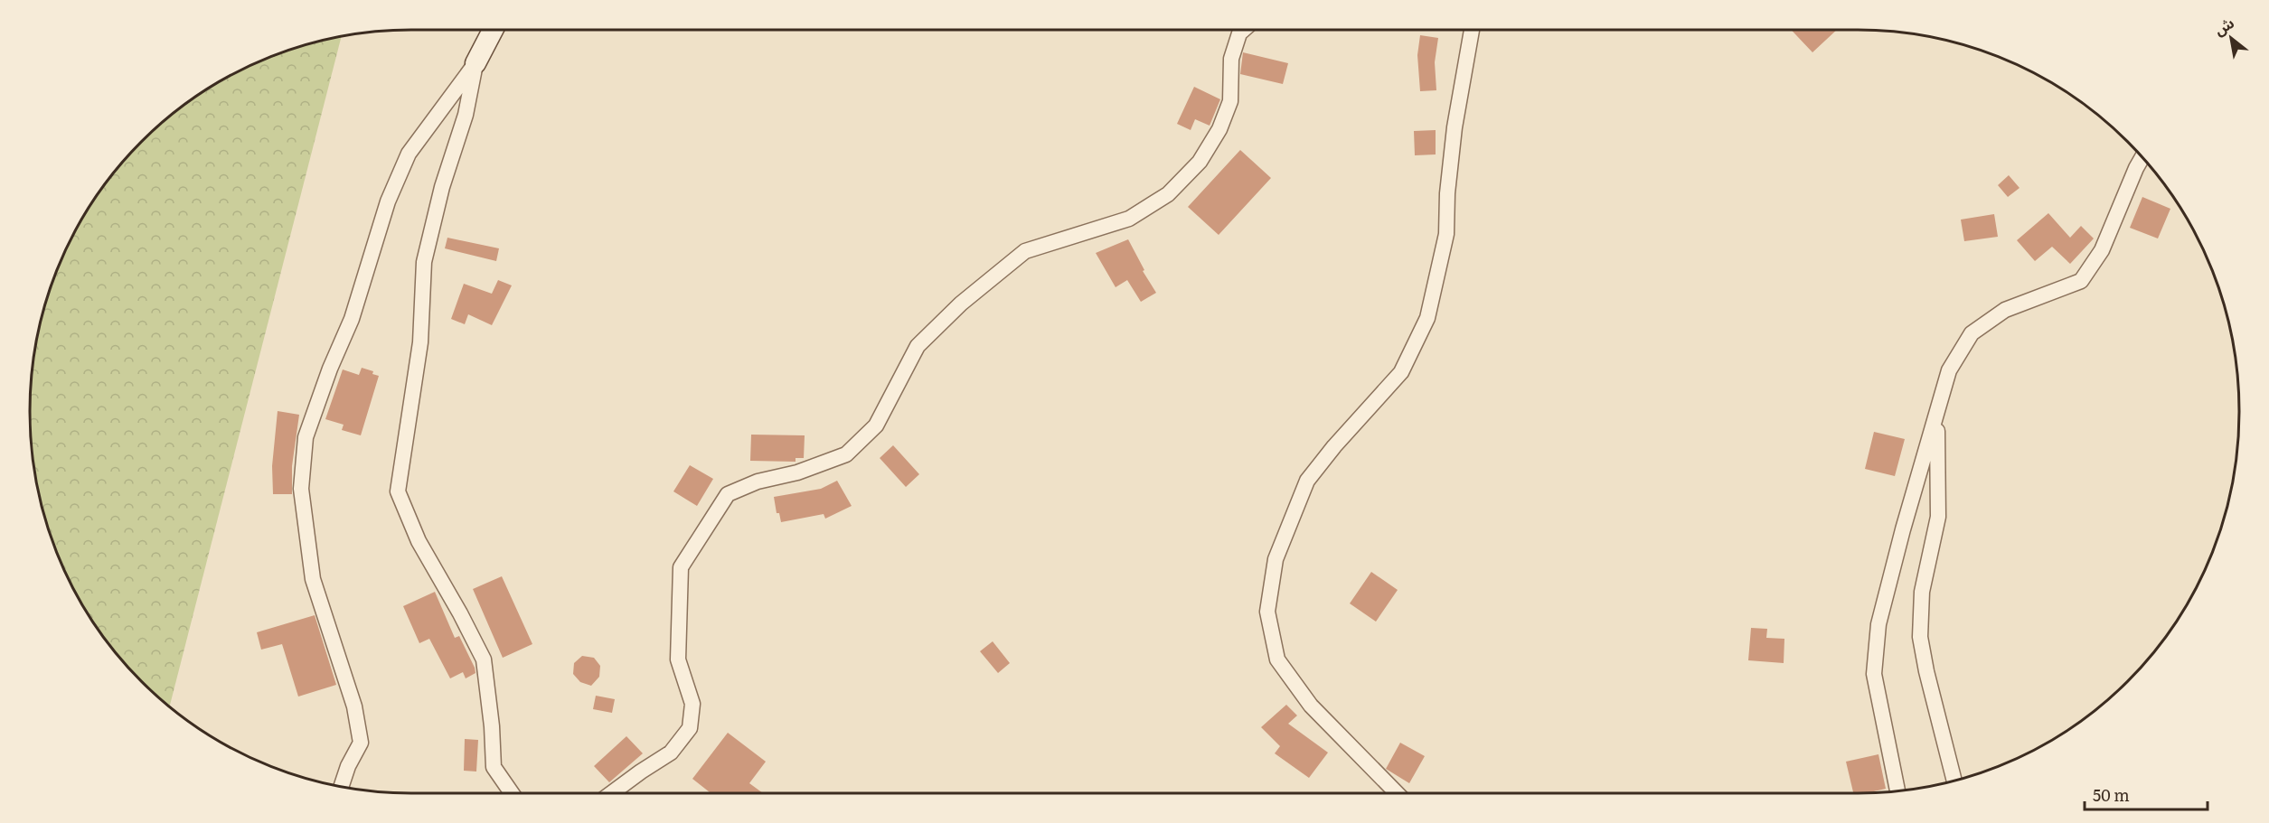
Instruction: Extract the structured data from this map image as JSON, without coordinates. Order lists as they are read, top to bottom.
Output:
{
  "scale_bar": "50 m",
  "north": "top left"
}
